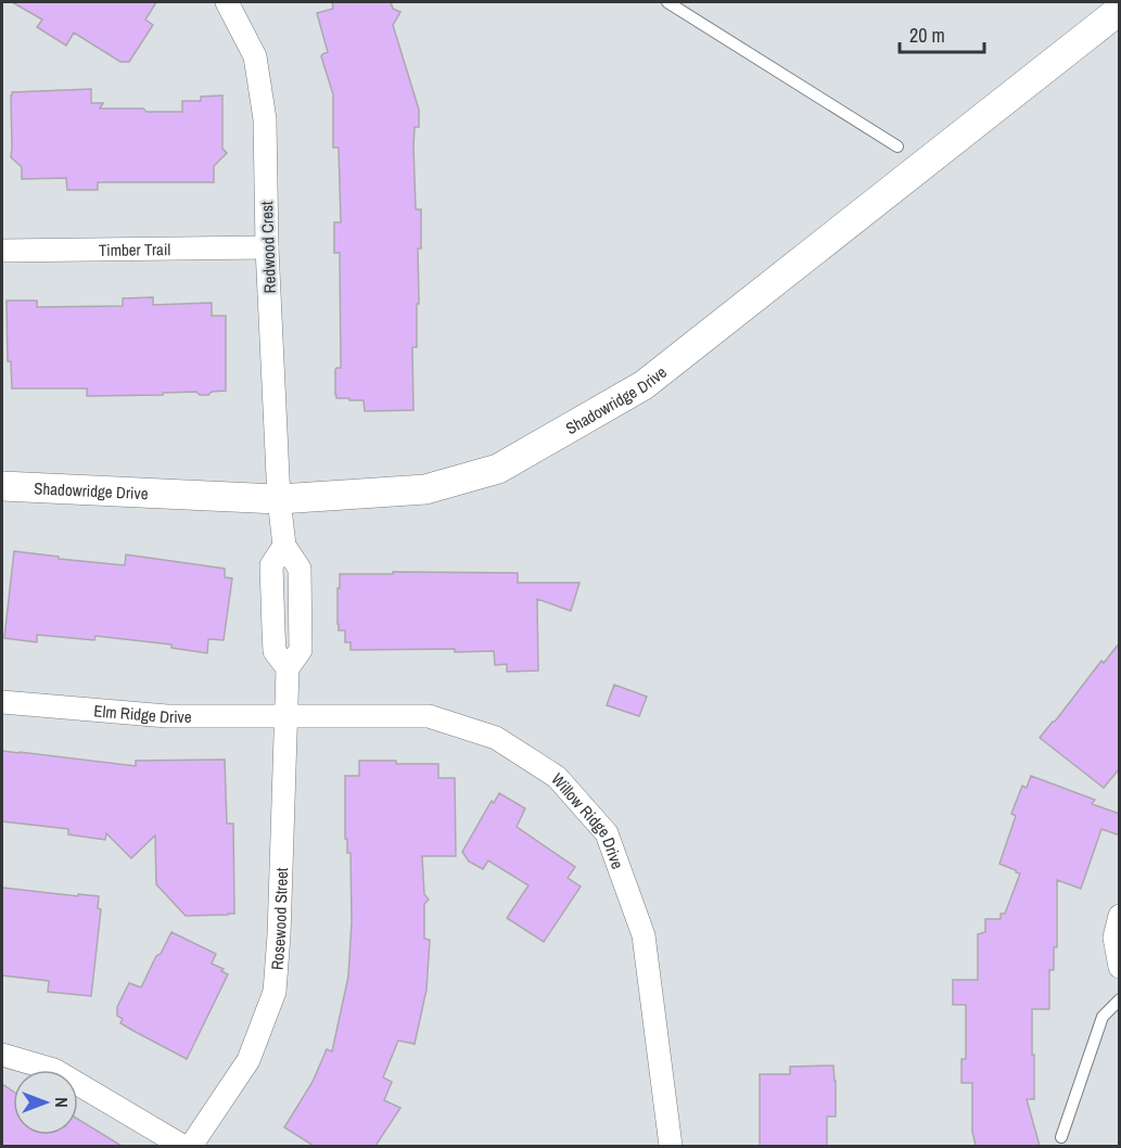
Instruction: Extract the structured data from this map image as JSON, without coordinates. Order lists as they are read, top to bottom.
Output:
{
  "streets": {
    "street": [
      "Redwood Crest",
      "Timber Trail",
      "Shadowridge Drive",
      "Elm Ridge Drive",
      "Willow Ridge Drive",
      "Rosewood Street"
    ]
  },
  "crossings": [
    ["Redwood Crest", "Timber Trail"],
    ["Redwood Crest", "Shadowridge Drive"],
    ["Redwood Crest", "Rosewood Street"],
    ["Shadowridge Drive", "Rosewood Street"],
    ["Elm Ridge Drive", "Willow Ridge Drive"],
    ["Elm Ridge Drive", "Rosewood Street"],
    ["Willow Ridge Drive", "Rosewood Street"]
  ],
  "scale_bar": "20 m",
  "north": "right"
}
